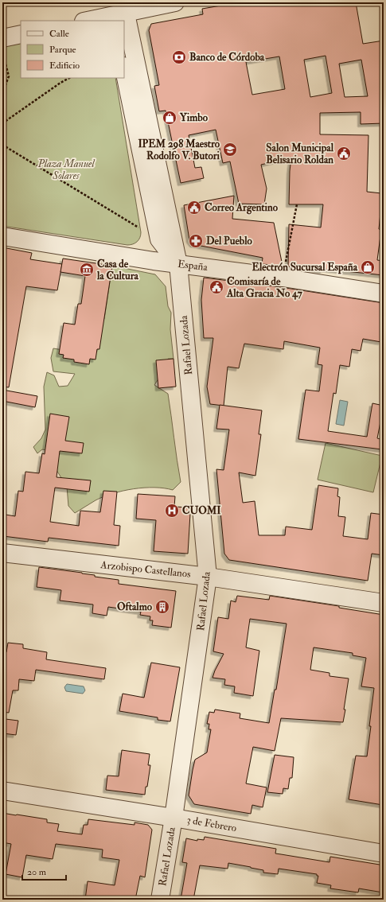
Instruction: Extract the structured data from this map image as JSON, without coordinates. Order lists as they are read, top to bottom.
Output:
{
  "streets": {
    "street": [
      "España",
      "Rafael Lozada",
      "Arzobispo Castellanos",
      "3 de Febrero"
    ]
  },
  "crossings": [
    ["España", "Rafael Lozada"],
    ["Rafael Lozada", "Arzobispo Castellanos"],
    ["Rafael Lozada", "3 de Febrero"]
  ],
  "parks": ["Plaza Manuel Solares"],
  "places": {
    "bank": ["Banco de Córdoba"],
    "shop": ["Yimbo", "Electrón Sucursal España"],
    "school or university": ["IPEM 298 Maestro Rodolfo V. Butori"],
    "public building": ["Salon Municipal Belisario Roldan", "Correo Argentino", "Comisaría de Alta Gracia No 47"],
    "pharmacy": ["Del Pueblo"],
    "museum": ["Casa de la Cultura"],
    "hospital": ["CUOMI"],
    "building": ["Oftalmo"]
  },
  "legend": ["Calle", "Parque", "Edificio"],
  "scale_bar": "20 m"
}
